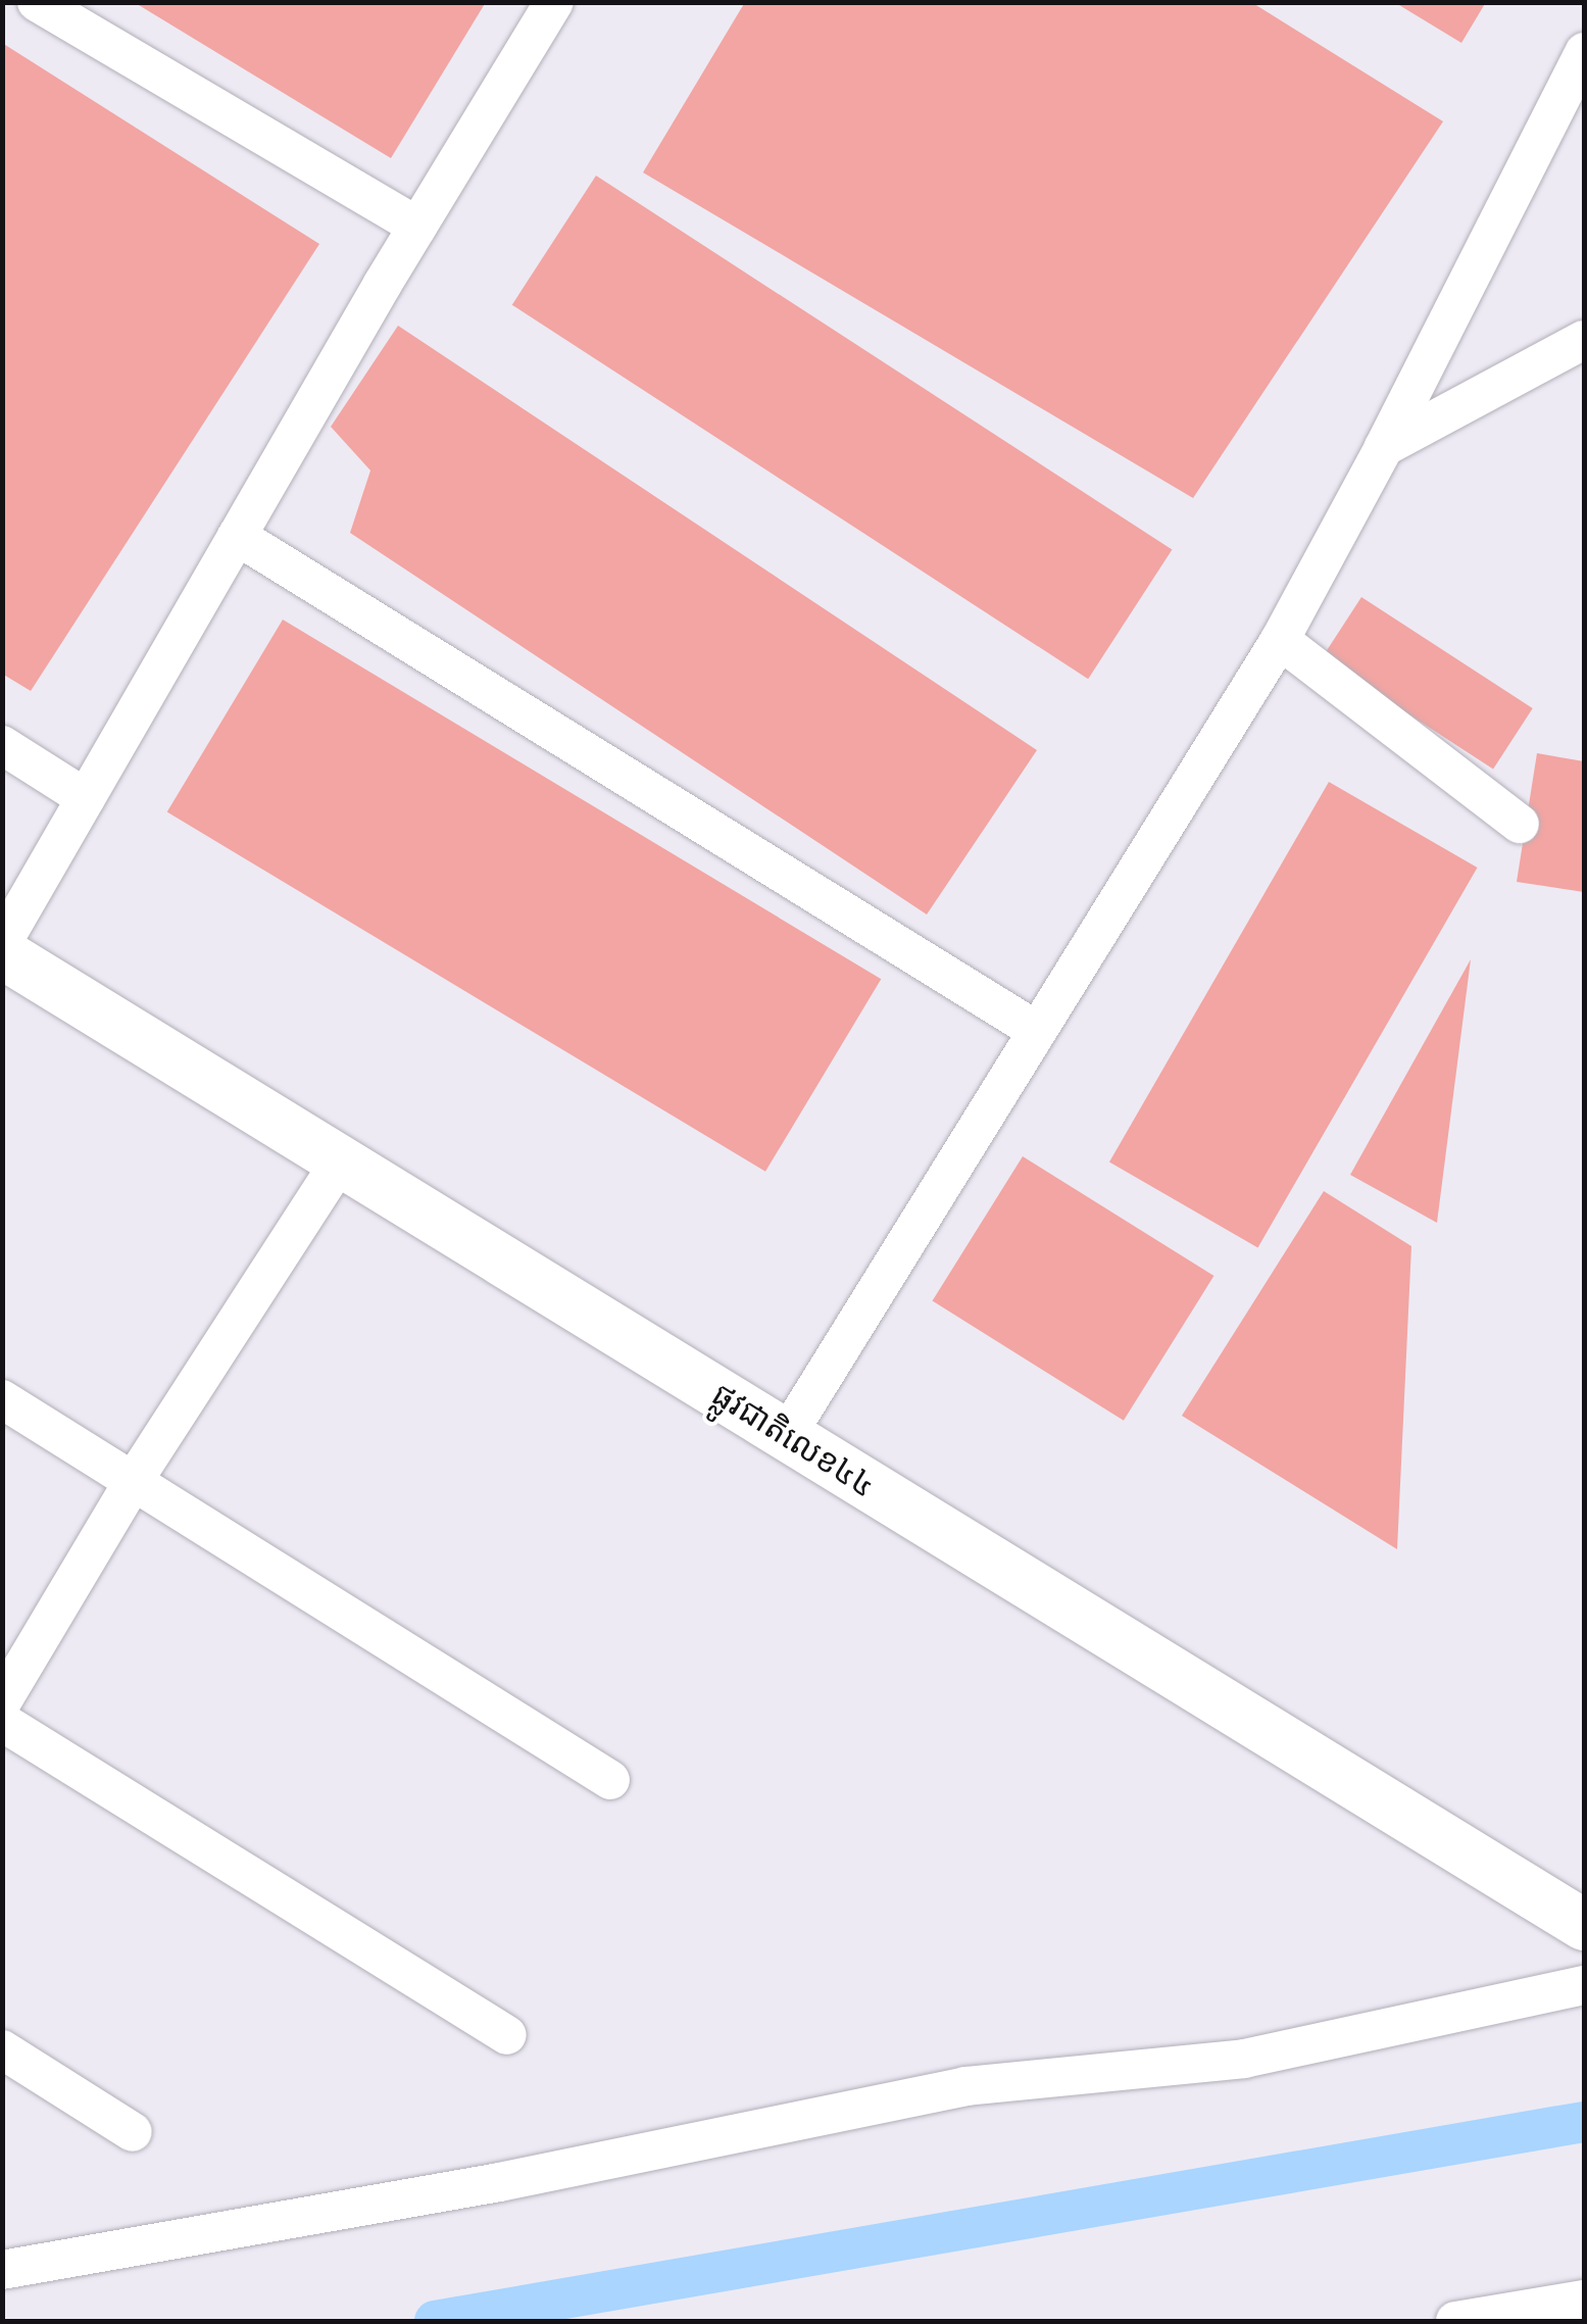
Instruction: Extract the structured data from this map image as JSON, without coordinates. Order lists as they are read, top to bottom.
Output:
{
  "streets": {
    "main road": ["ផ្លូវជាតិលេខ៤៤"]
  }
}
